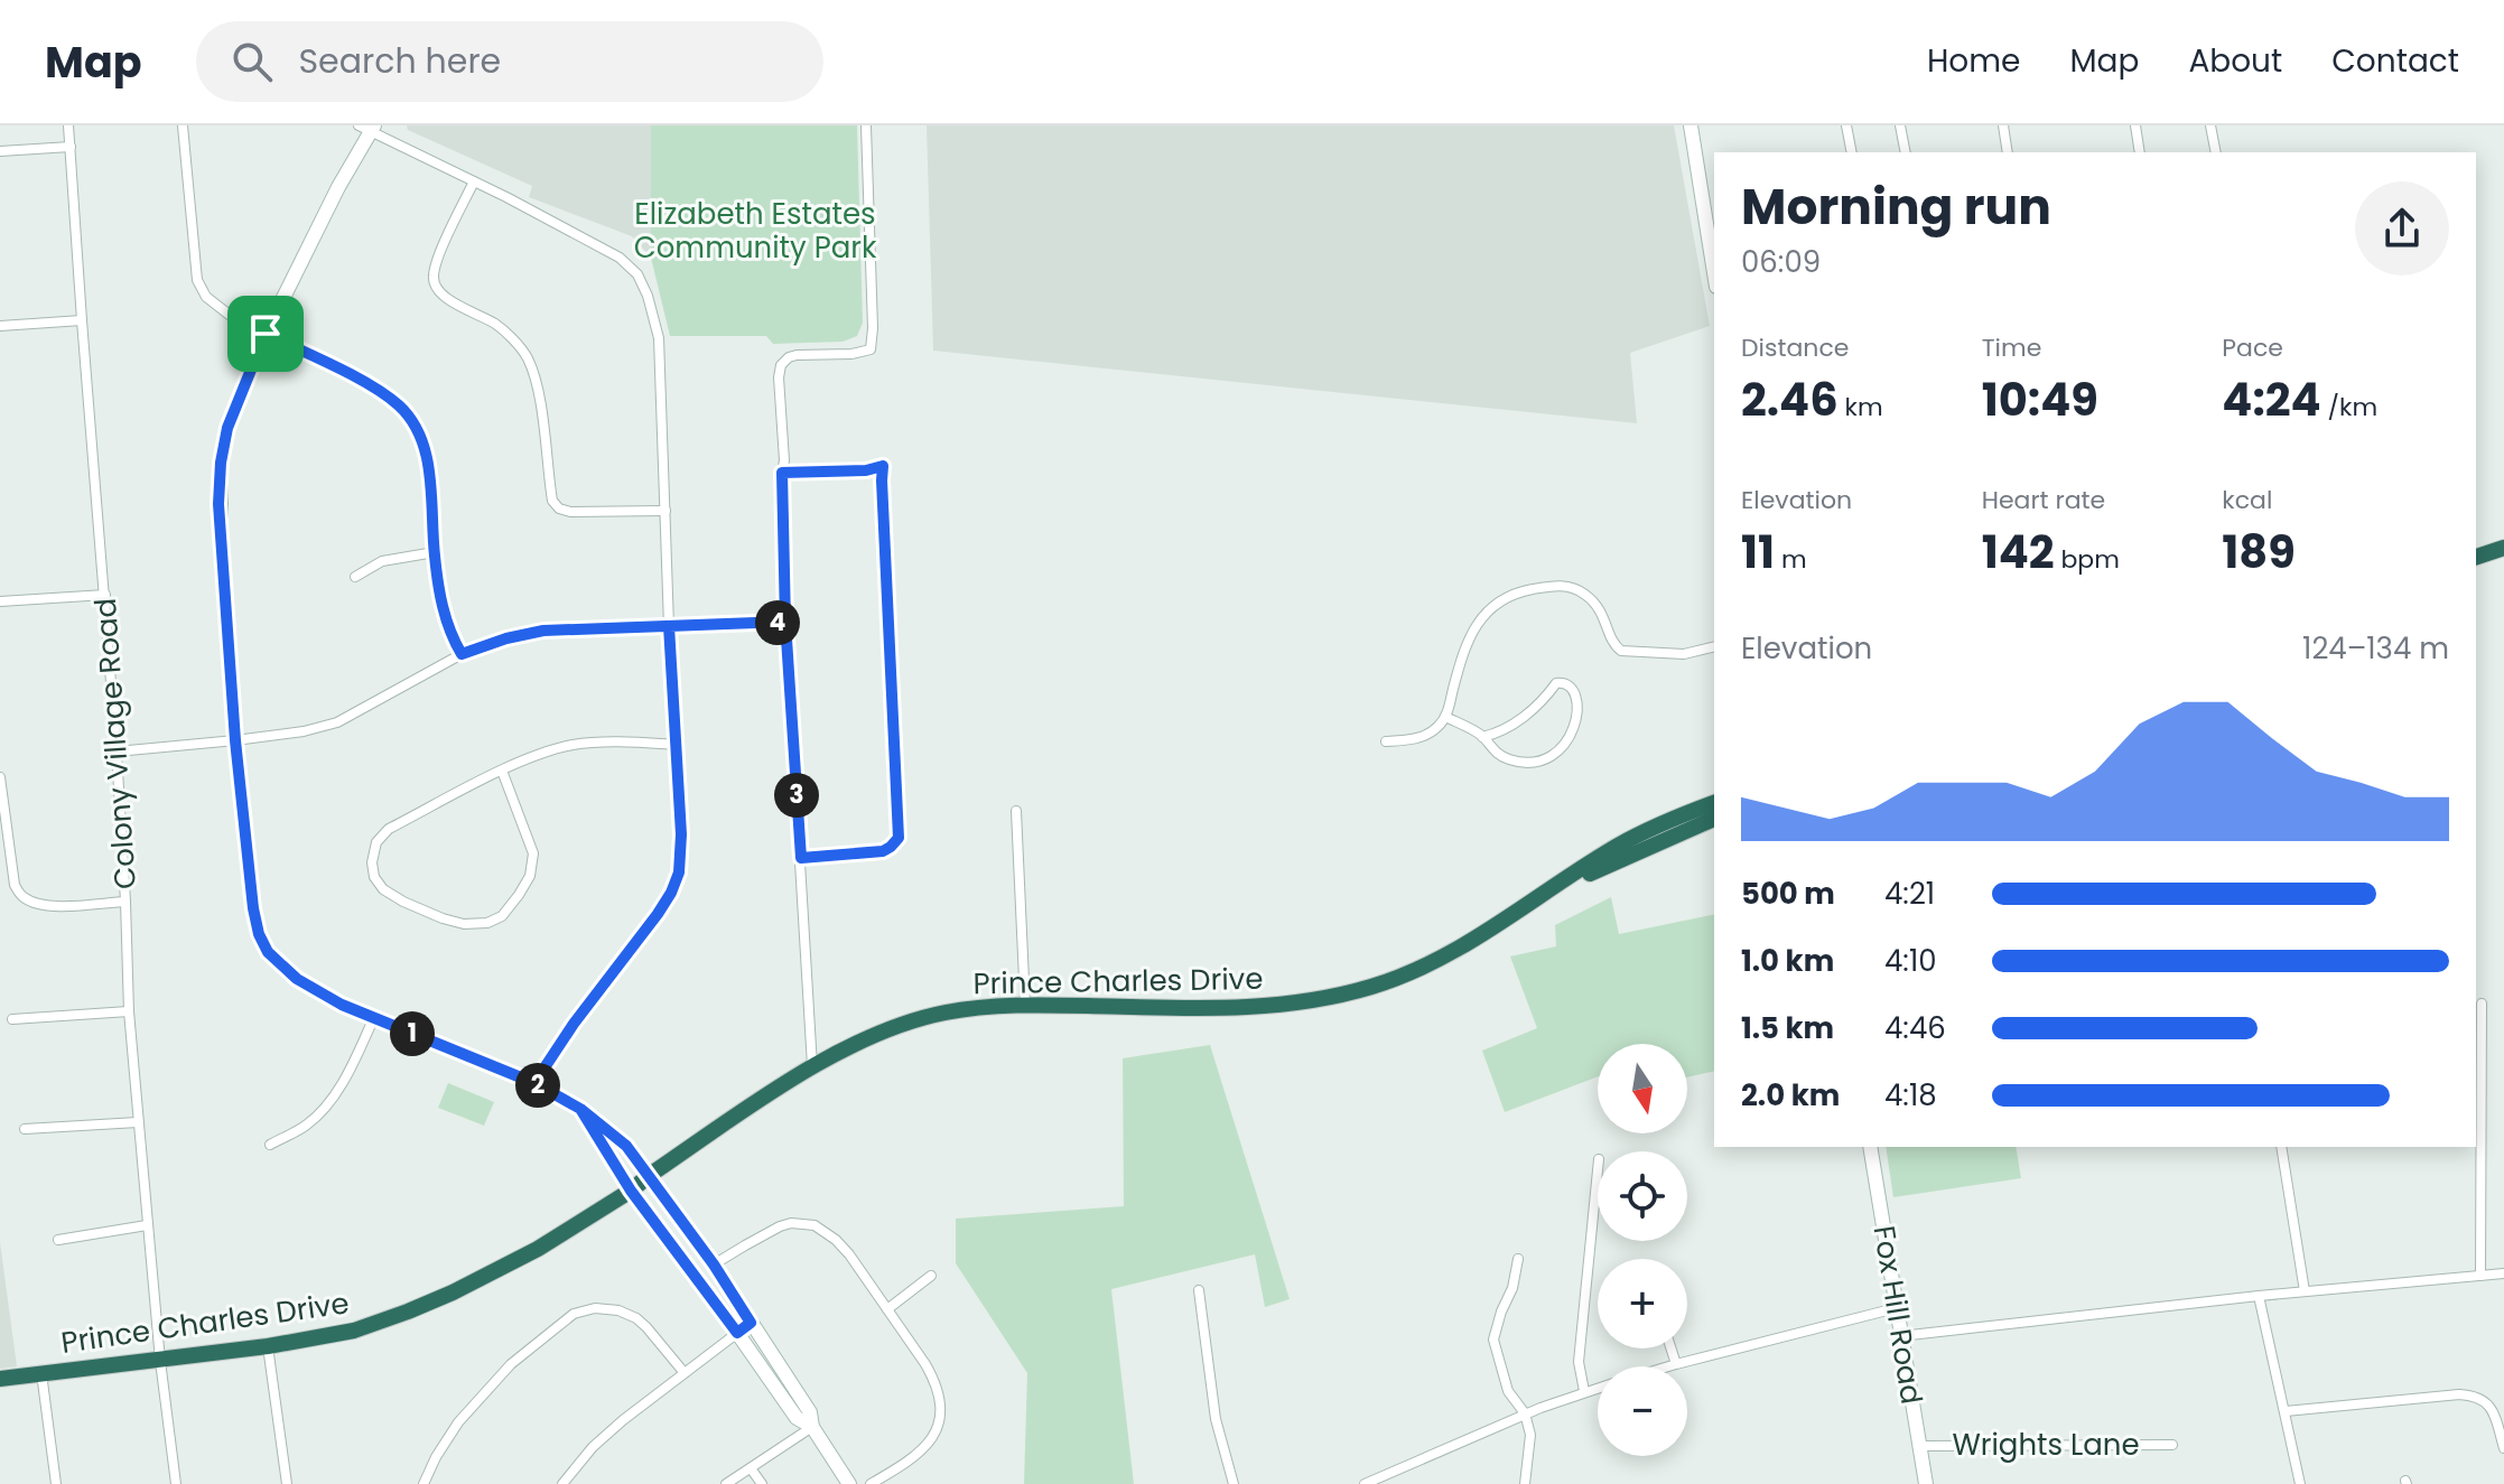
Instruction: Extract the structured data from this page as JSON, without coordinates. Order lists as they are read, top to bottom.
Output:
{
  "streets": {
    "highway": ["Prince Charles Drive"],
    "street": ["Colony Village Road", "Fox Hill Road", "Wrights Lane"]
  },
  "crossings": [
    ["Colony Village Road", "Prince Charles Drive"],
    ["Fox Hill Road", "Wrights Lane"]
  ],
  "parks": ["Elizabeth Estates Community Park"],
  "north": "bottom",
  "page": {
    "header": "Map",
    "search": "Search here",
    "nav": [
      "Home",
      "Map",
      "About",
      "Contact"
    ],
    "heading": ["Morning run", "06:09"],
    "stats": [
      ["Distance", "2.46 km"],
      ["Time", "10:49"],
      ["Pace", "4:24 /km"],
      ["Elevation", "11 m"],
      ["Heart rate", "142 bpm"],
      ["kcal", "189"]
    ],
    "pins": [
      "4",
      "3",
      "1",
      "2"
    ],
    "chart": ["Elevation", "124–134 m"],
    "list": [
      {
        "name": "500 m",
        "note": "4:21"
      },
      {
        "name": "1.0 km",
        "note": "4:10"
      },
      {
        "name": "1.5 km",
        "note": "4:46"
      },
      {
        "name": "2.0 km",
        "note": "4:18"
      }
    ],
    "map_buttons": ["+", "−"]
  }
}
